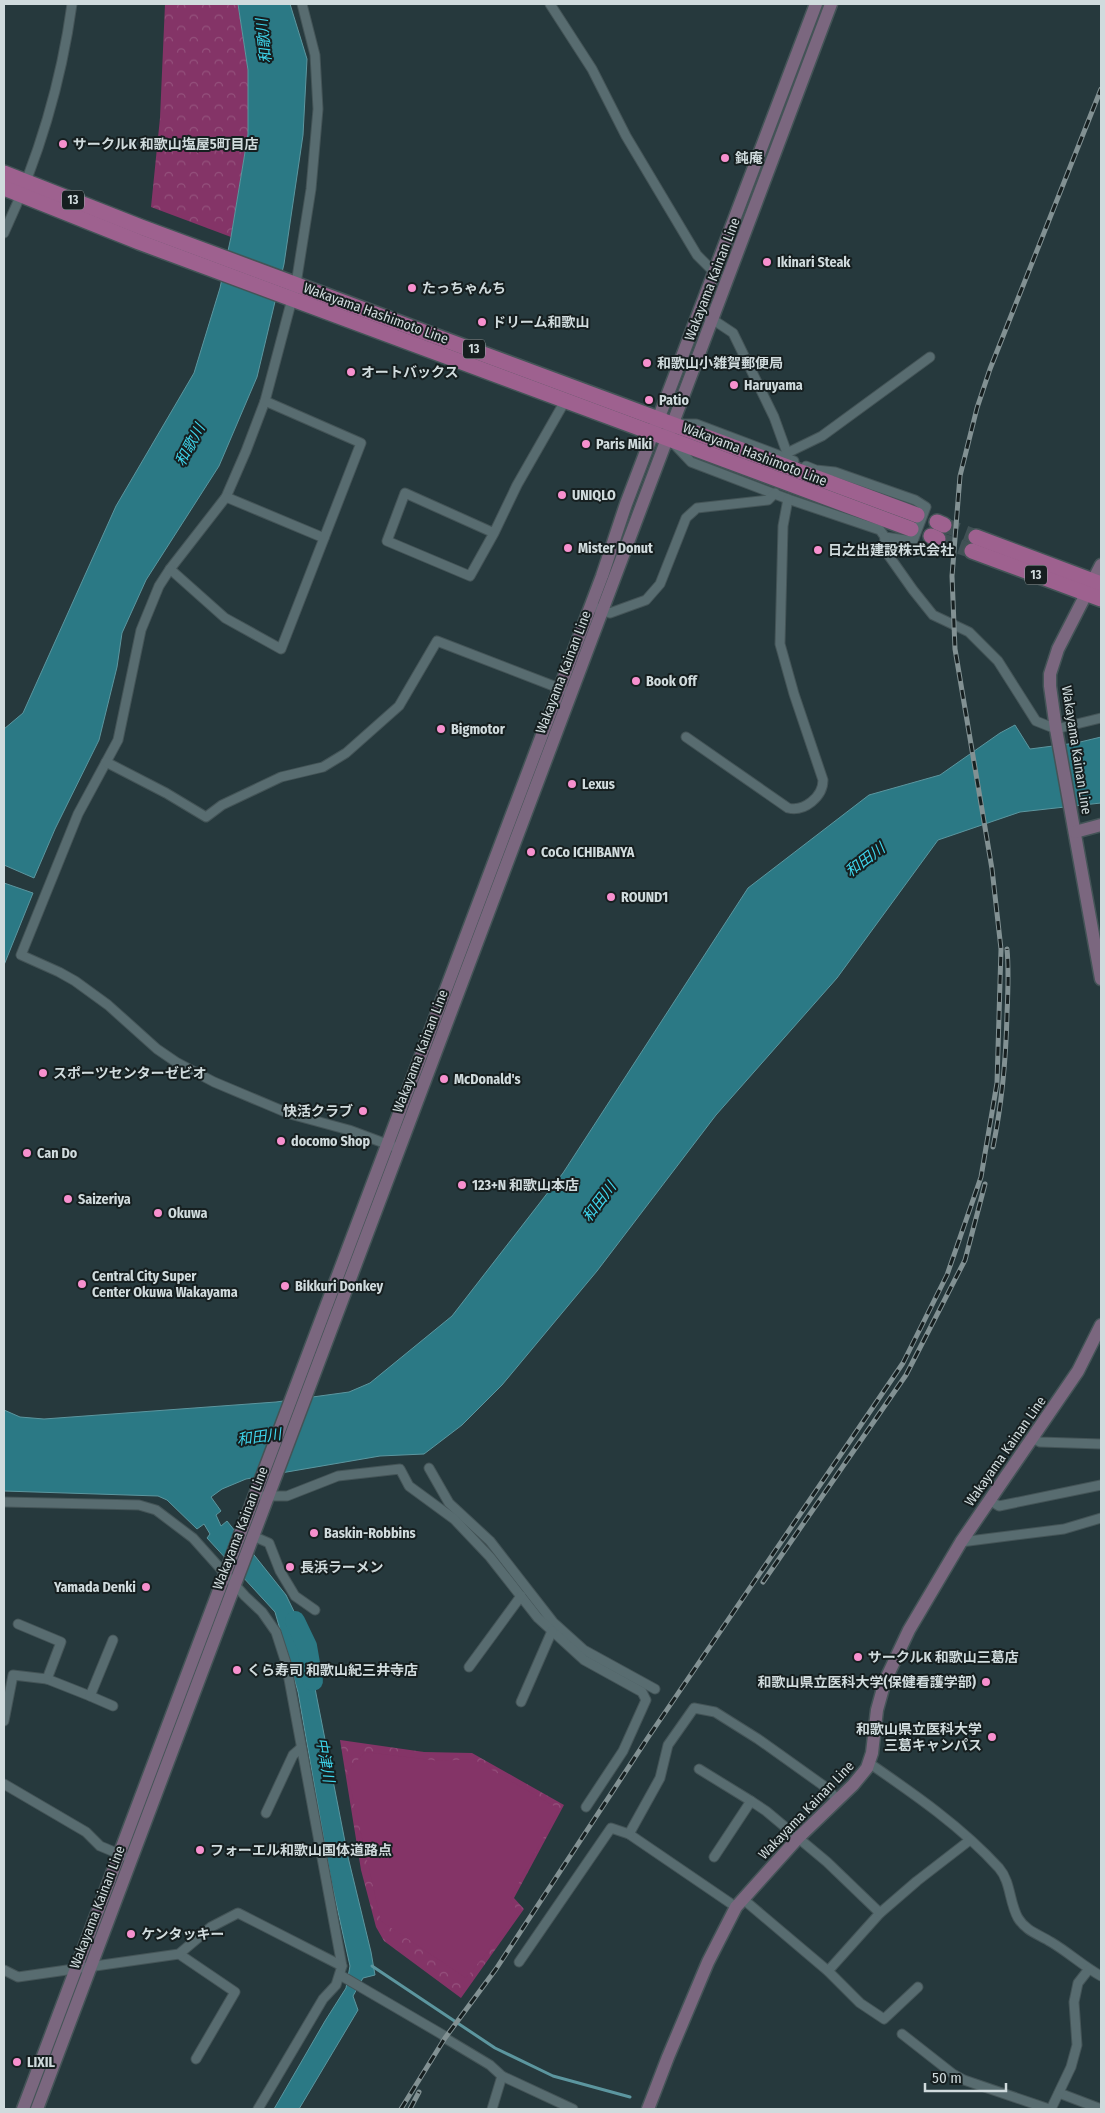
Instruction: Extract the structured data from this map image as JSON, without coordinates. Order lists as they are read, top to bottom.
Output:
{
  "streets": {
    "main road": ["13", "Wakayama Kainan Line", "Wakayama Hashimoto Line"]
  },
  "crossings": [
    ["13", "Wakayama Kainan Line"],
    ["Wakayama Kainan Line", "Wakayama Hashimoto Line"]
  ],
  "water": ["和歌川", "和田川", "中津川"],
  "places": [
    "サークルK 和歌山塩屋5町目店",
    "鈍庵",
    "Ikinari Steak",
    "たっちゃんち",
    "ドリーム和歌山",
    "和歌山小雑賀郵便局",
    "オートバックス",
    "Haruyama",
    "Patio",
    "Paris Miki",
    "UNIQLO",
    "Mister Donut",
    "日之出建設株式会社",
    "Book Off",
    "Bigmotor",
    "Lexus",
    "CoCo ICHIBANYA",
    "ROUND1",
    "スポーツセンターゼビオ",
    "McDonald's",
    "快活クラブ",
    "docomo Shop",
    "Can Do",
    "123+N 和歌山本店",
    "Saizeriya",
    "Okuwa",
    "Central City Super Center Okuwa Wakayama",
    "Bikkuri Donkey",
    "Baskin-Robbins",
    "長浜ラーメン",
    "Yamada Denki",
    "サークルK 和歌山三葛店",
    "くら寿司 和歌山紀三井寺店",
    "和歌山県立医科大学(保健看護学部)",
    "和歌山県立医科大学 三葛キャンパス",
    "フォーエル和歌山国体道路点",
    "ケンタッキー",
    "LIXIL"
  ],
  "scale_bar": "50 m"
}
